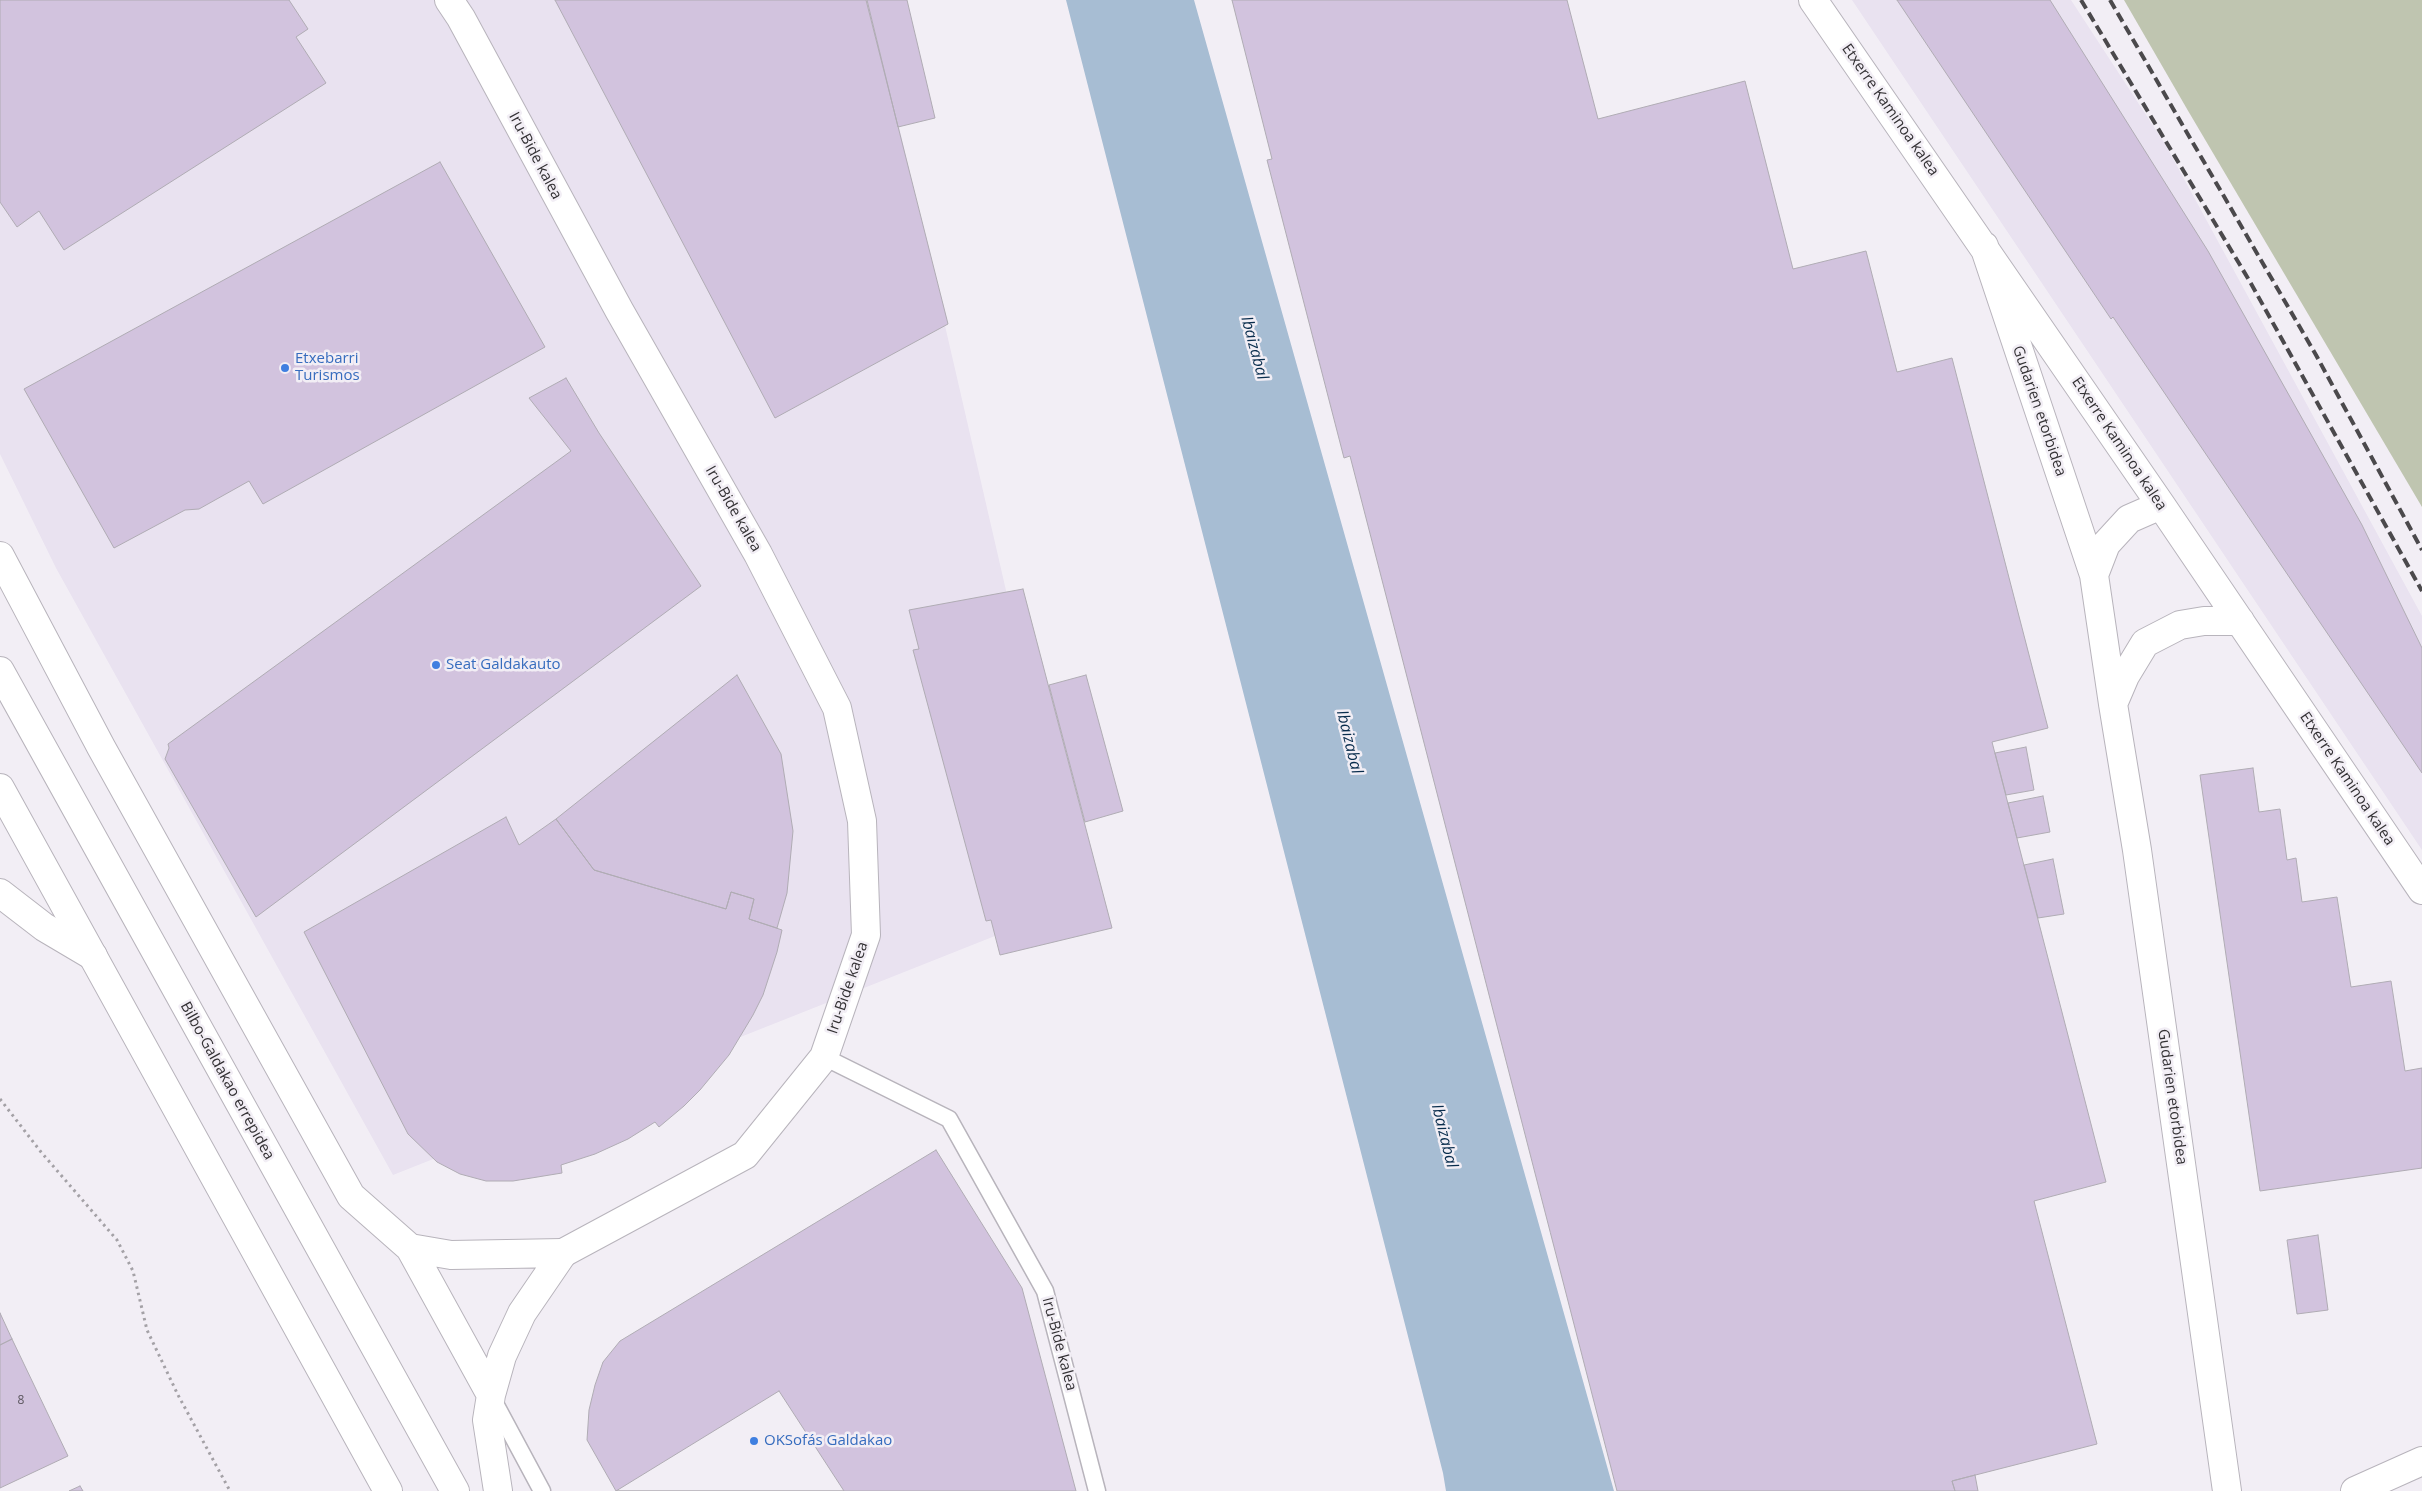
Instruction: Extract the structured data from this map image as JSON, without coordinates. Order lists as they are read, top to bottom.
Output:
{
  "streets": {
    "main road": [
      "Etxerre Kaminoa kalea",
      "Iru-Bide kalea",
      "Gudarien etorbidea",
      "Bilbo-Galdakao errepidea"
    ]
  },
  "crossings": [
    ["Etxerre Kaminoa kalea", "Gudarien etorbidea"]
  ],
  "water": ["Ibaizabal"],
  "places": ["Etxebarri Turismos", "Seat Galdakauto", "OKSofás Galdakao"],
  "house_numbers": ["8"]
}
